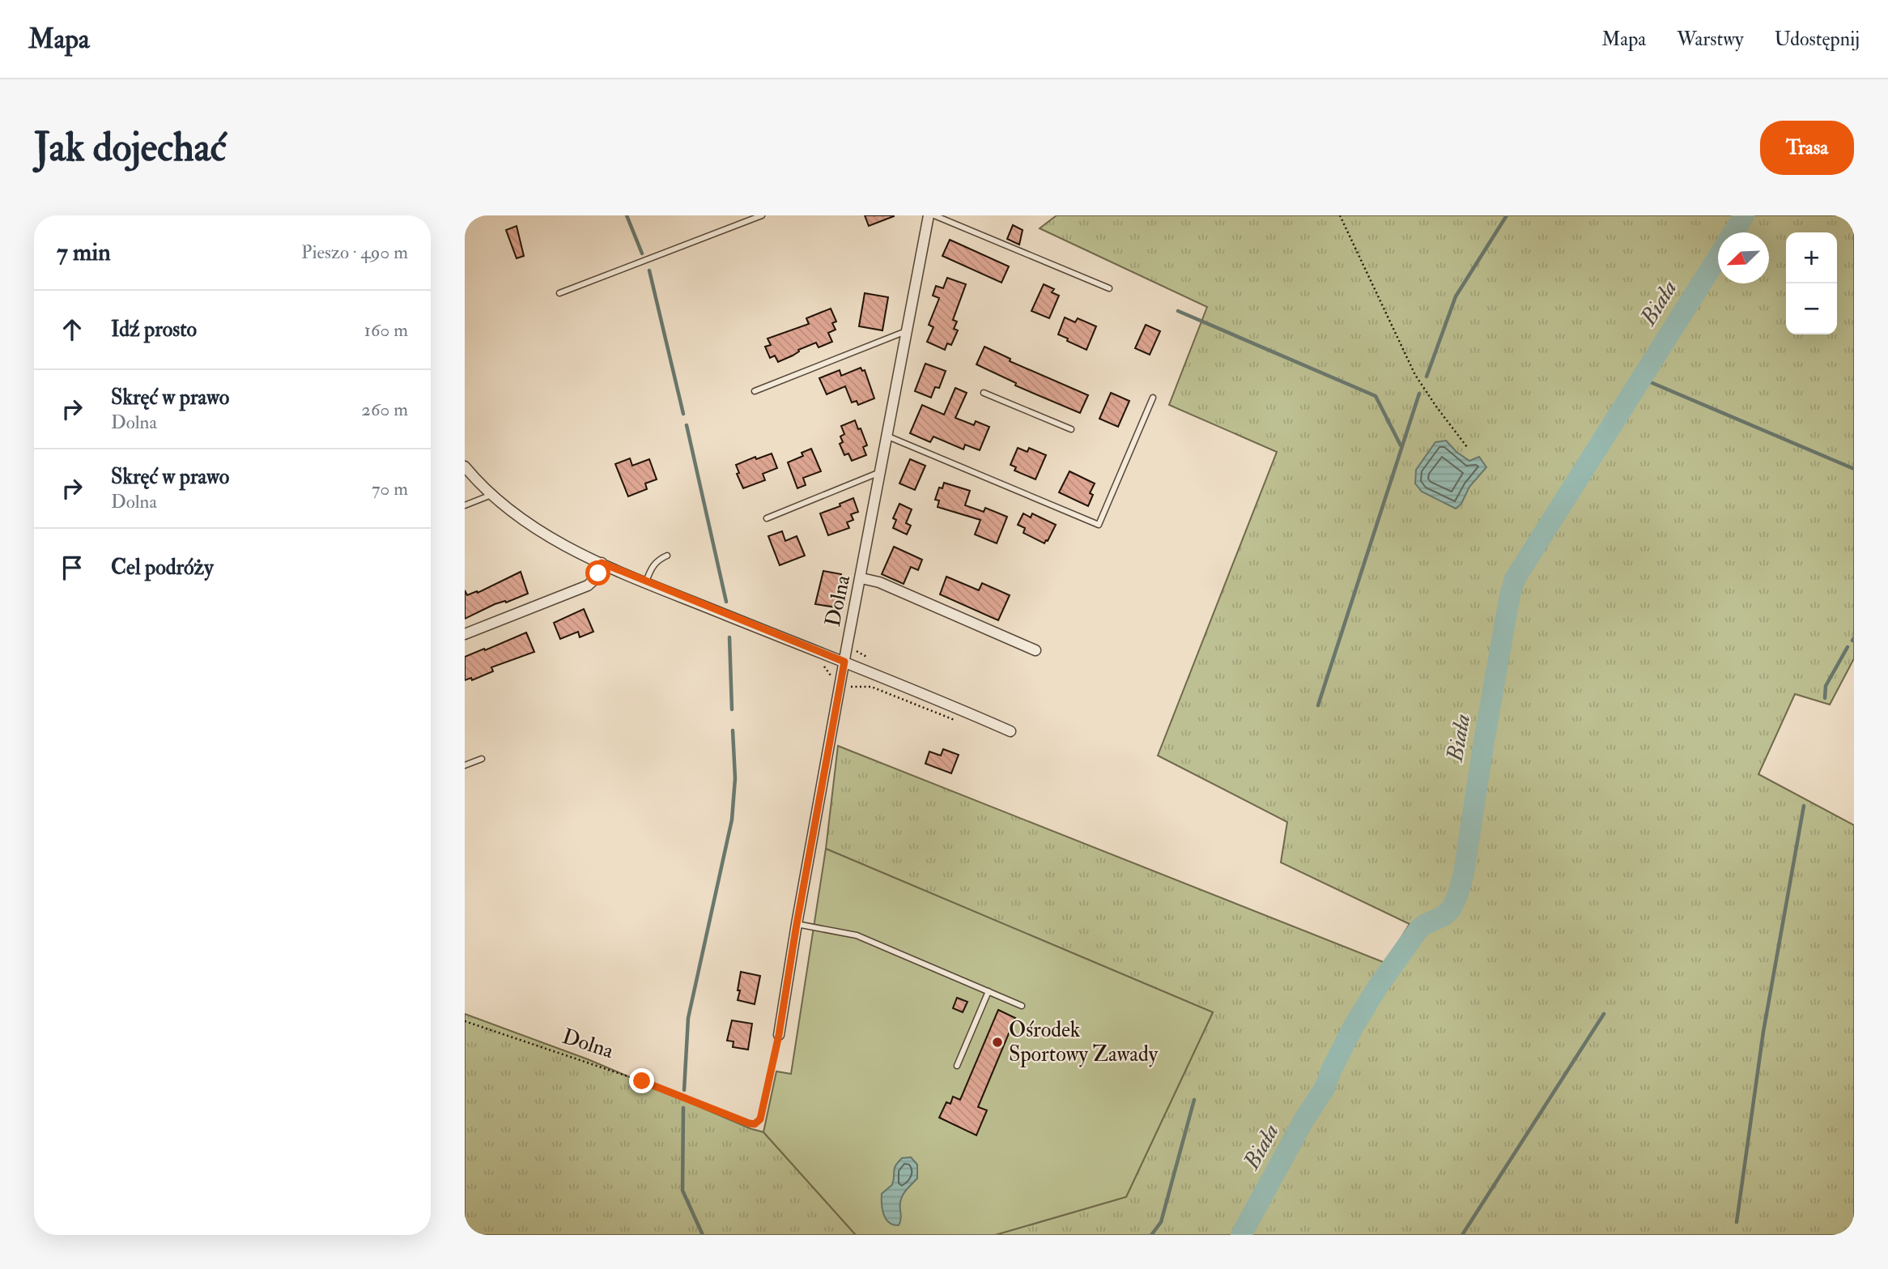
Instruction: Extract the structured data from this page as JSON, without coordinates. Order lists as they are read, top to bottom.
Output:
{
  "streets": {
    "street": ["Dolna"]
  },
  "water": ["Biała"],
  "places": ["Ośrodek Sportowy Zawady"],
  "north": "bottom left",
  "page": {
    "header": "Mapa",
    "nav": ["Mapa", "Warstwy", "Udostępnij"],
    "buttons": "Trasa",
    "title": "Jak dojechać",
    "heading": ["7 min", "Pieszo · 490 m"],
    "map_buttons": ["+", "−"],
    "list": [
      ["Idź prosto", "160 m"],
      ["Skręć w prawo", "Dolna", "260 m"],
      ["Skręć w prawo", "Dolna", "70 m"],
      "Cel podróży"
    ]
  }
}
